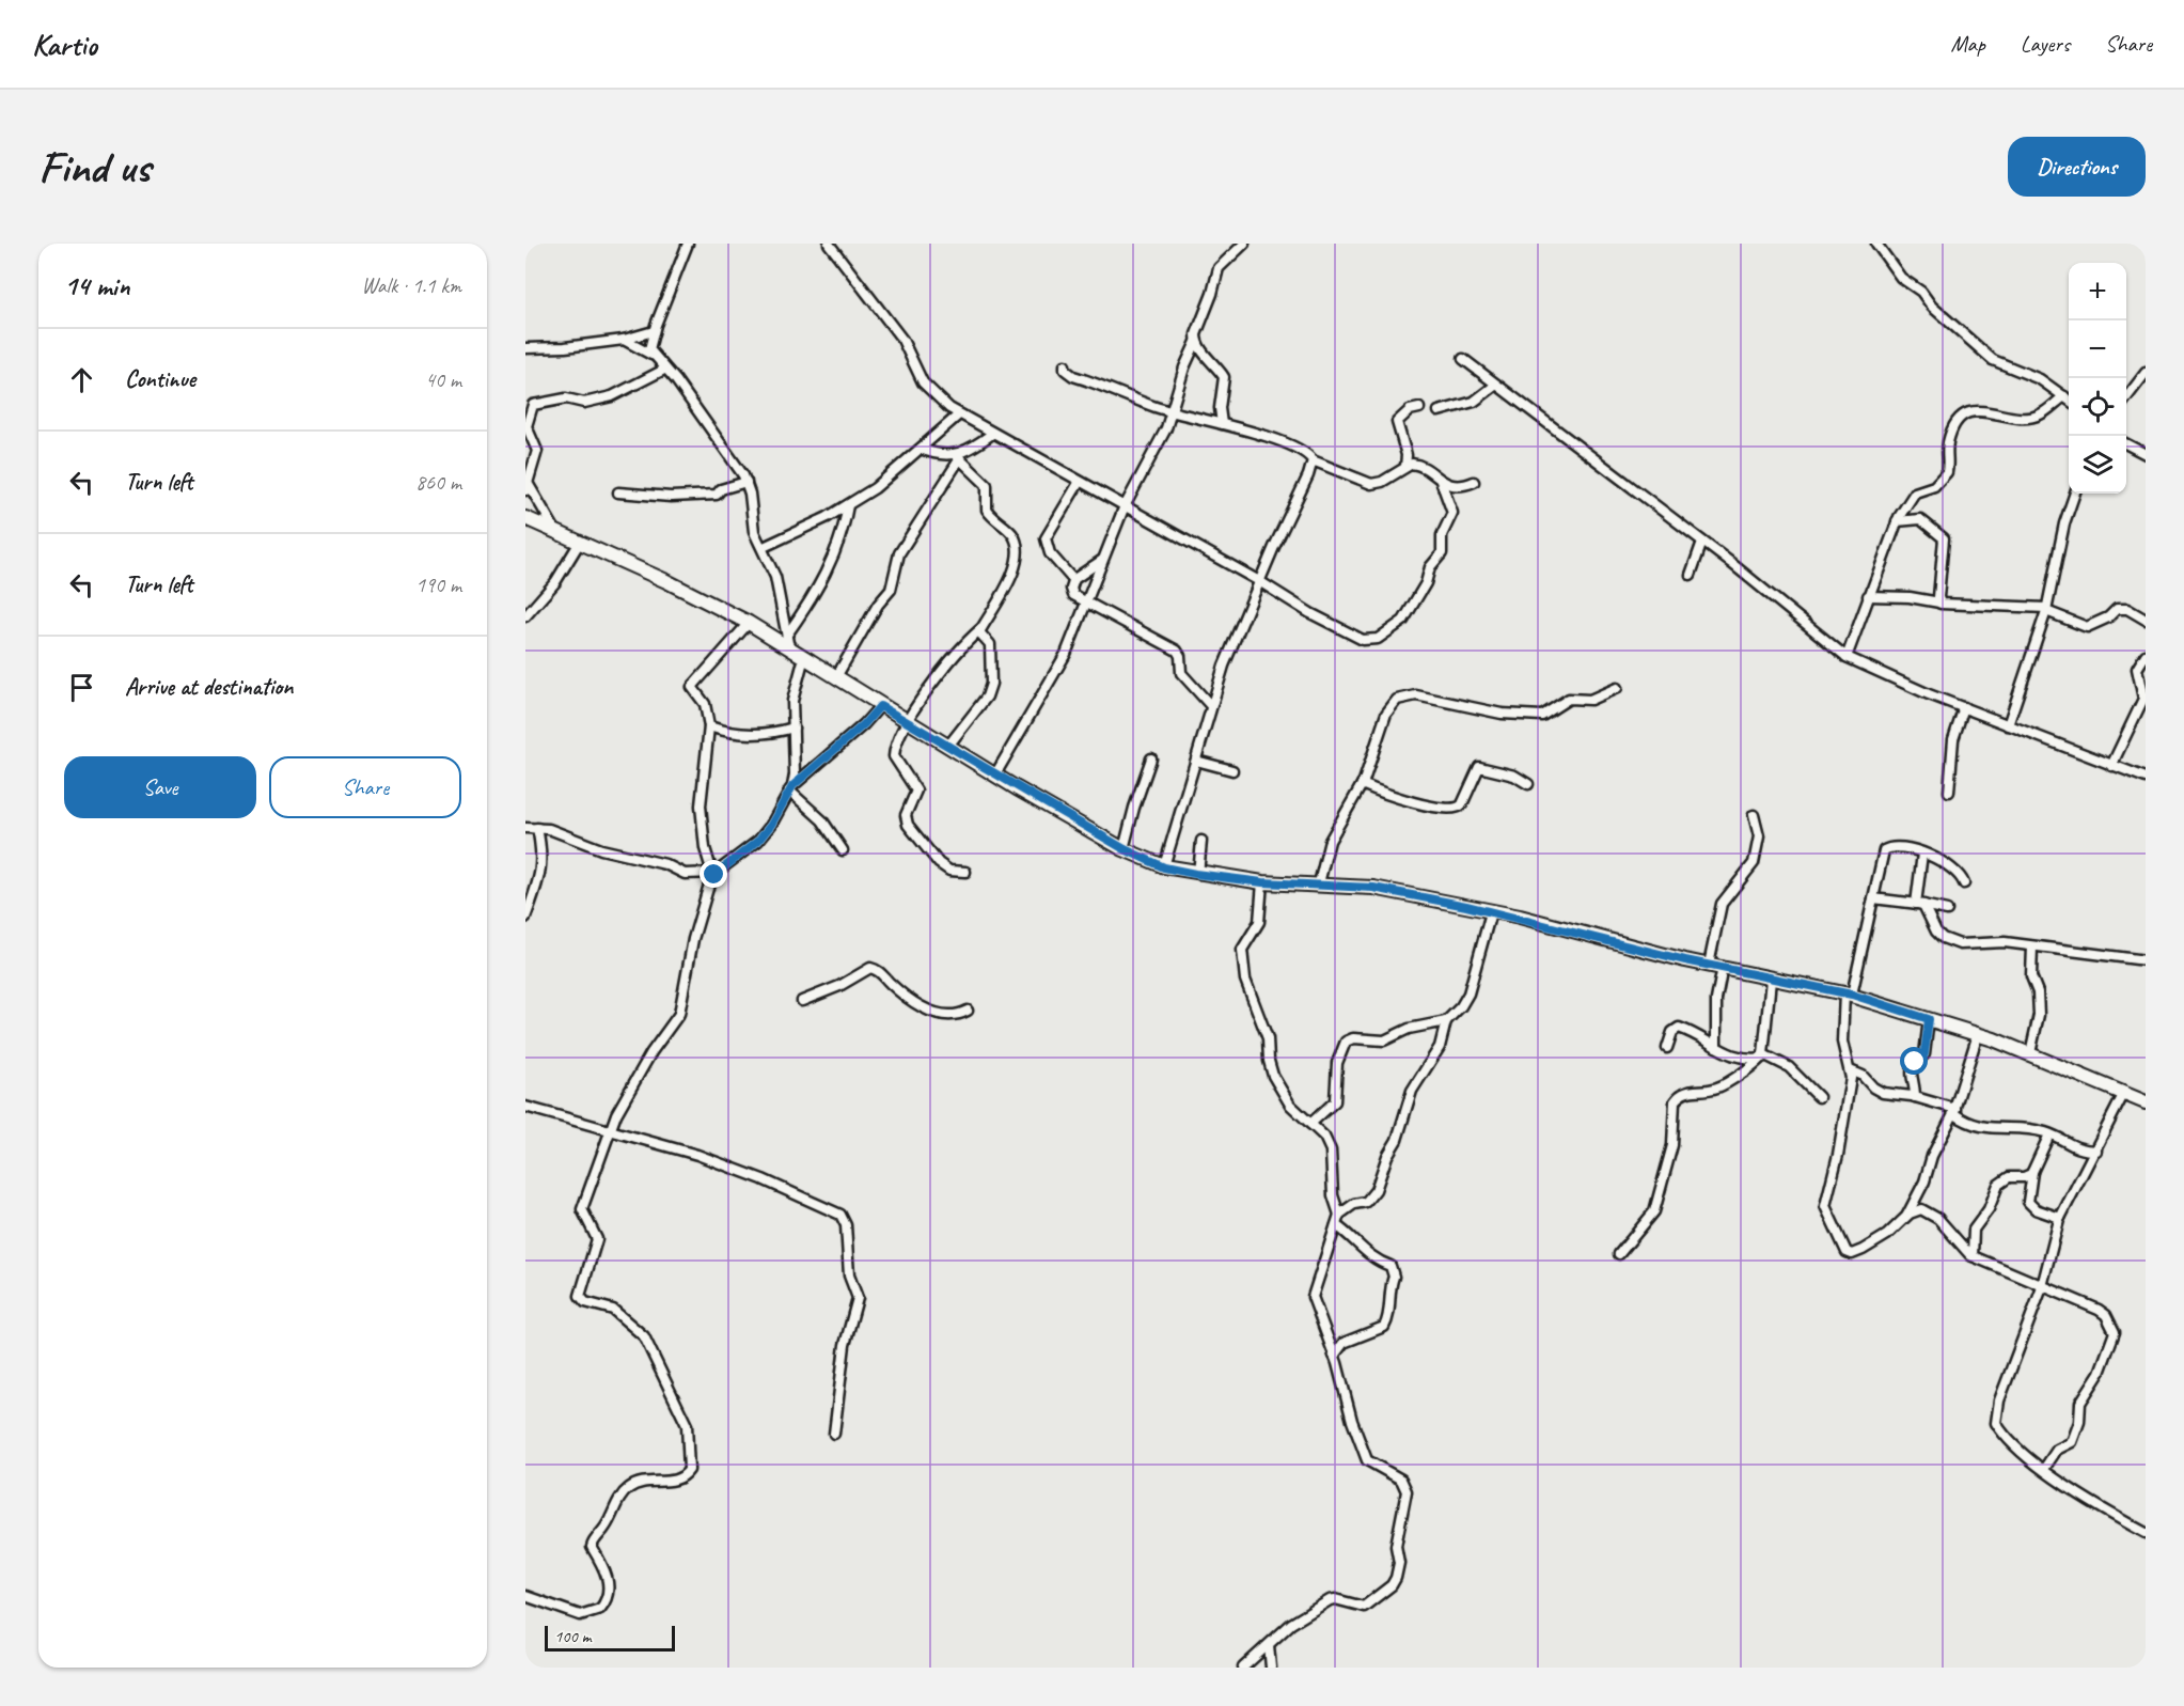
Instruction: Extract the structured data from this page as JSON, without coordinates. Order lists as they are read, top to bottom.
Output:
{
  "scale_bar": "100 m",
  "page": {
    "header": "Kartio",
    "nav": ["Map", "Layers", "Share"],
    "buttons": [
      "Directions",
      ["Save", "Share"]
    ],
    "title": "Find us",
    "heading": ["14 min", "Walk · 1.1 km"],
    "map_buttons": ["+", "−"],
    "list": [
      ["Continue", "40 m"],
      ["Turn left", "860 m"],
      ["Turn left", "190 m"],
      "Arrive at destination"
    ],
    "scale": "100 m"
  }
}
